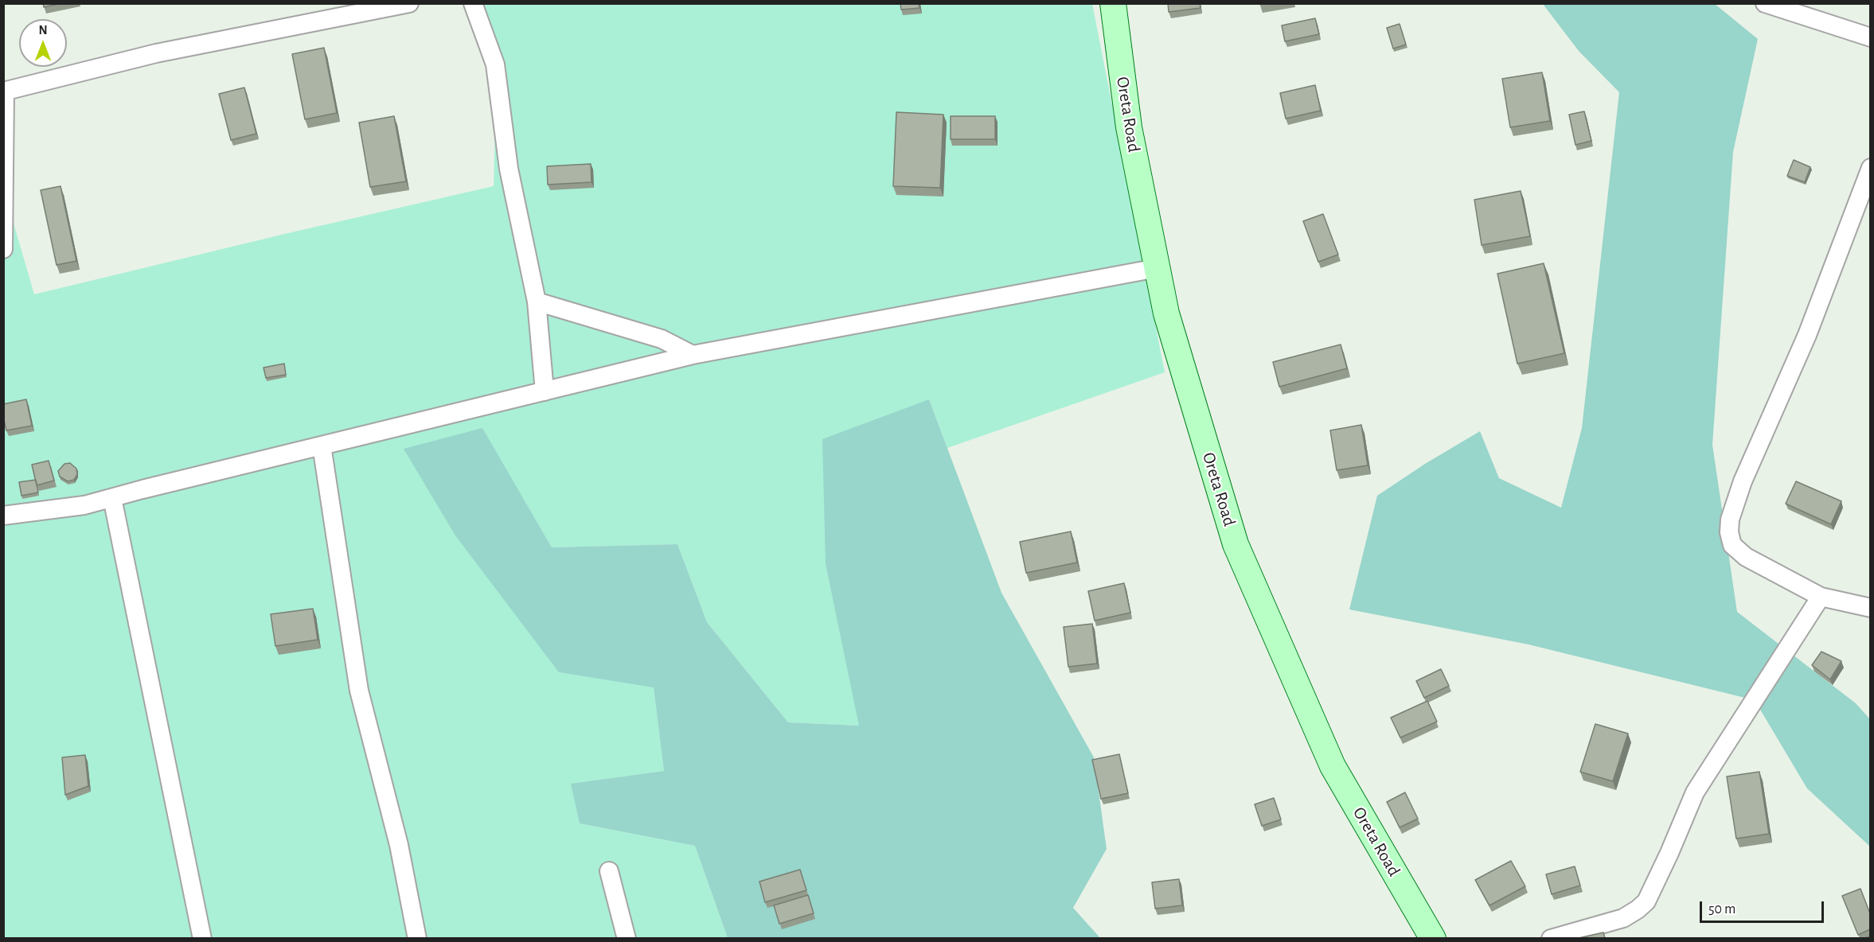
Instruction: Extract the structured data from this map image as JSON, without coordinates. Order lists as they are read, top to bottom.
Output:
{
  "streets": {
    "street": ["Oreta Road"]
  },
  "scale_bar": "50 m",
  "north": "top"
}
